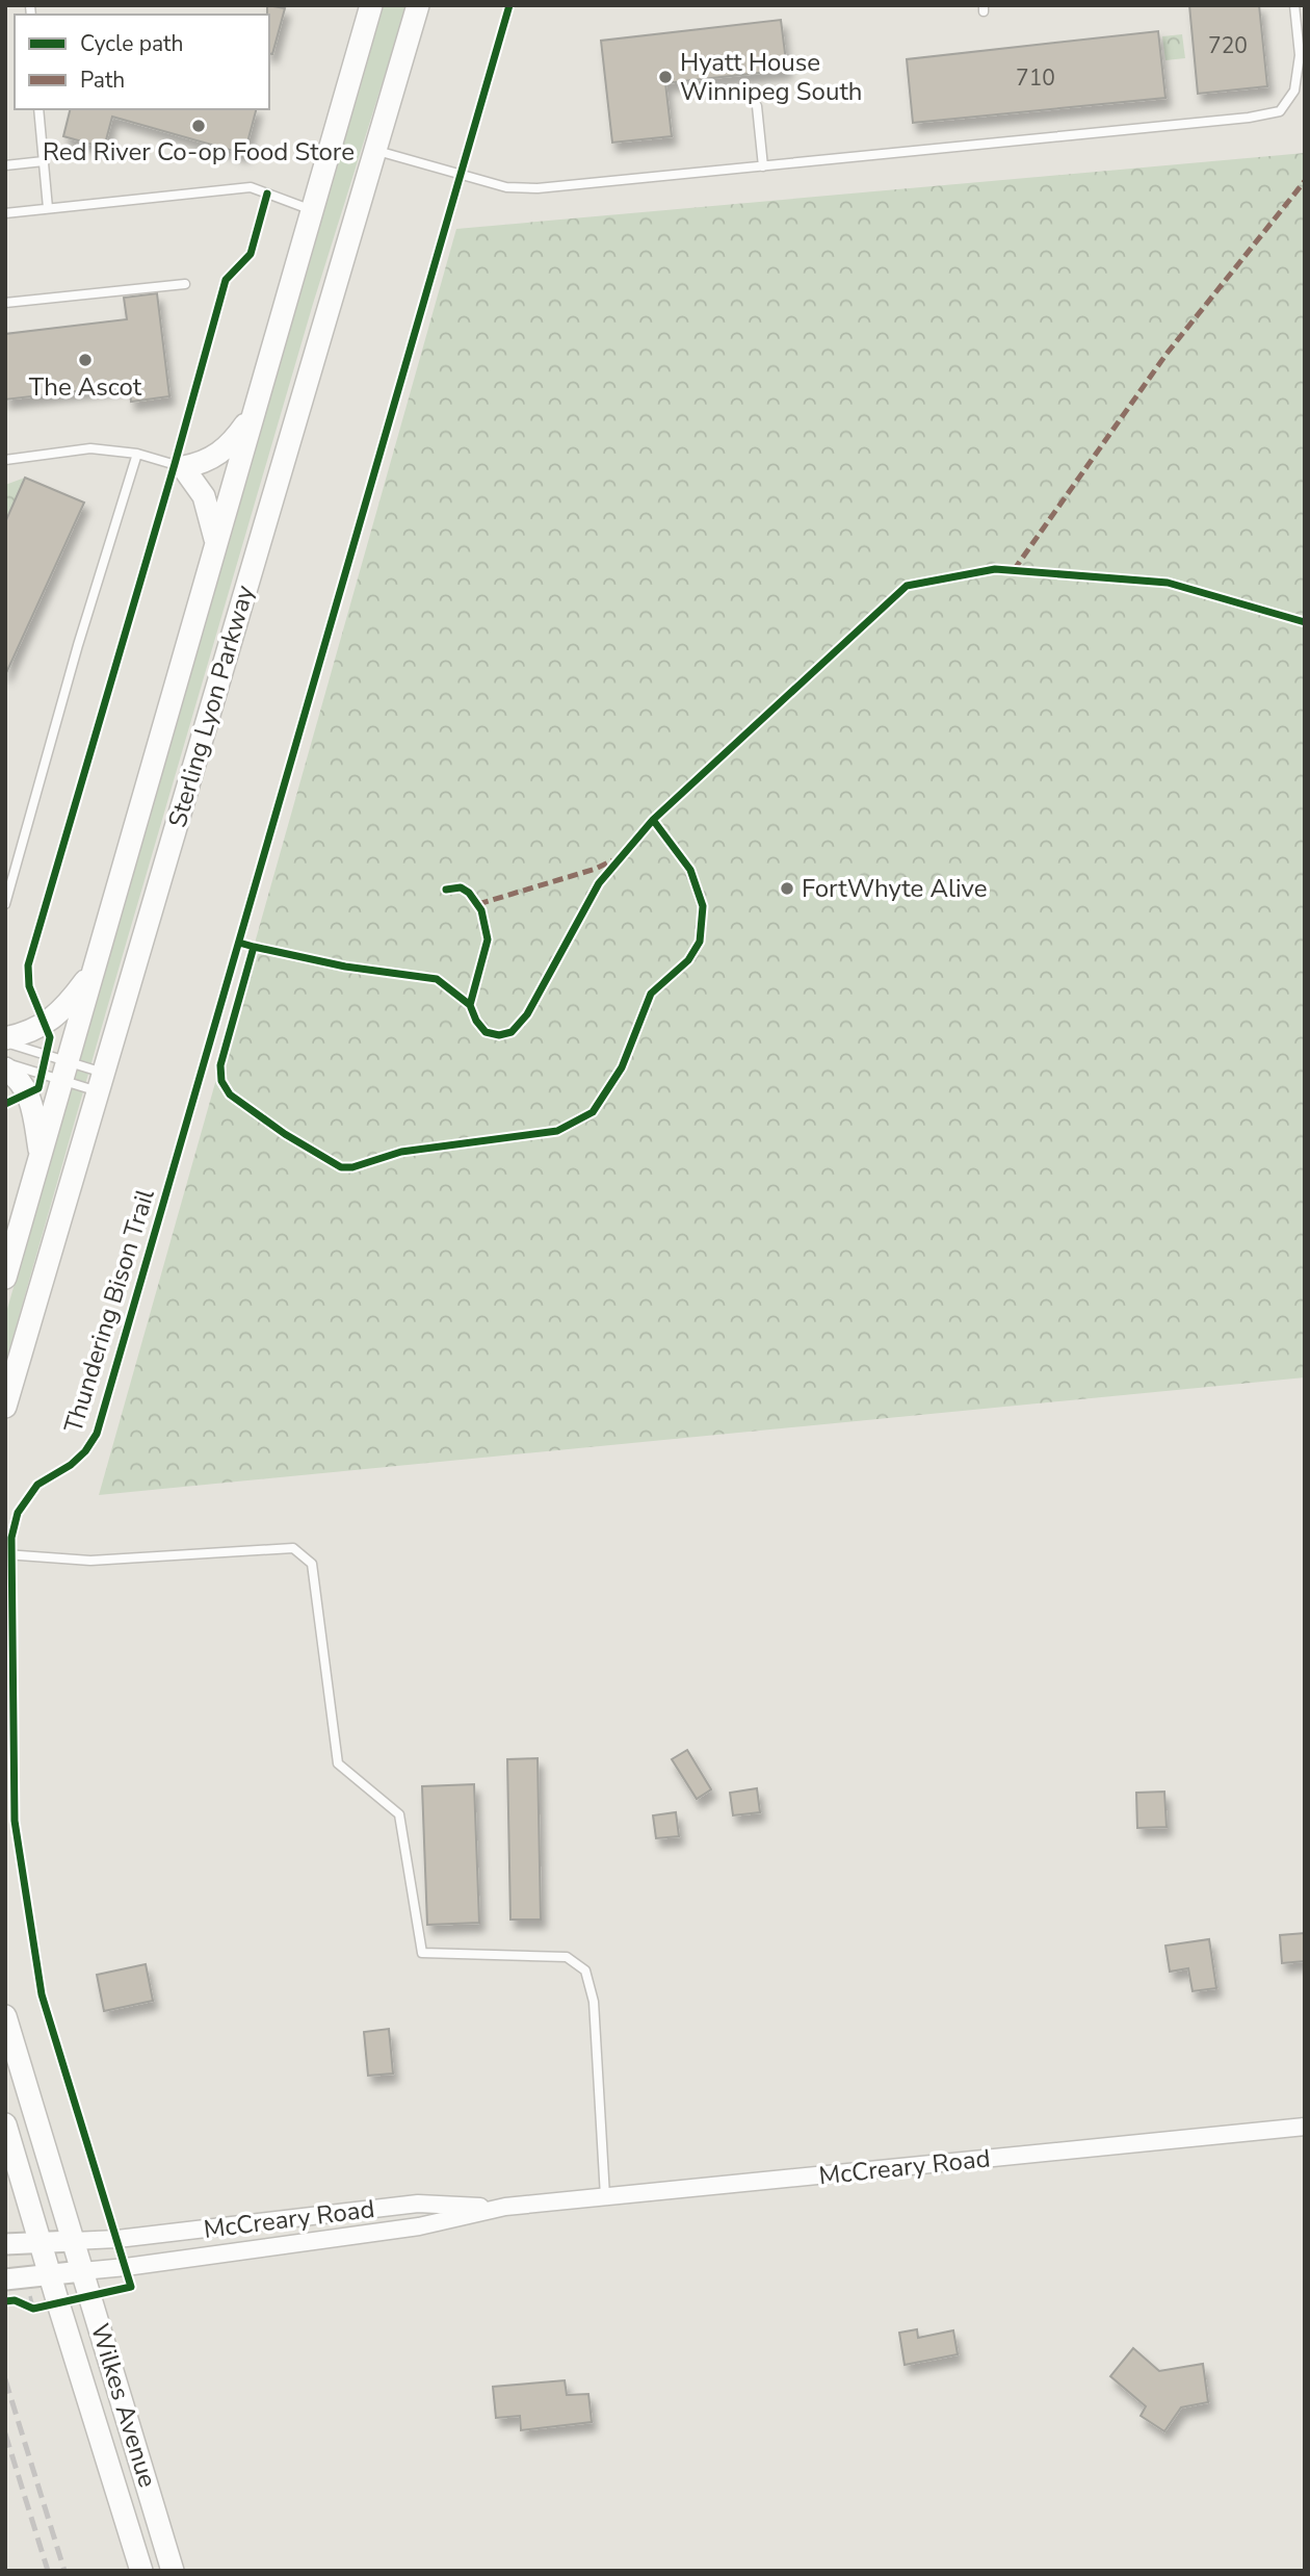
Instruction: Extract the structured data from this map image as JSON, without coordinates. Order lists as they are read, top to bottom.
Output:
{
  "streets": {
    "main road": ["Sterling Lyon Parkway", "Wilkes Avenue"],
    "street": ["McCreary Road"],
    "cycle path": ["Thundering Bison Trail"]
  },
  "crossings": [
    ["McCreary Road", "Wilkes Avenue"]
  ],
  "places": [
    "Hyatt House Winnipeg South",
    "Red River Co-op Food Store",
    "The Ascot",
    "FortWhyte Alive"
  ],
  "house_numbers": ["720", "710"],
  "legend": ["Cycle path", "Path"]
}
